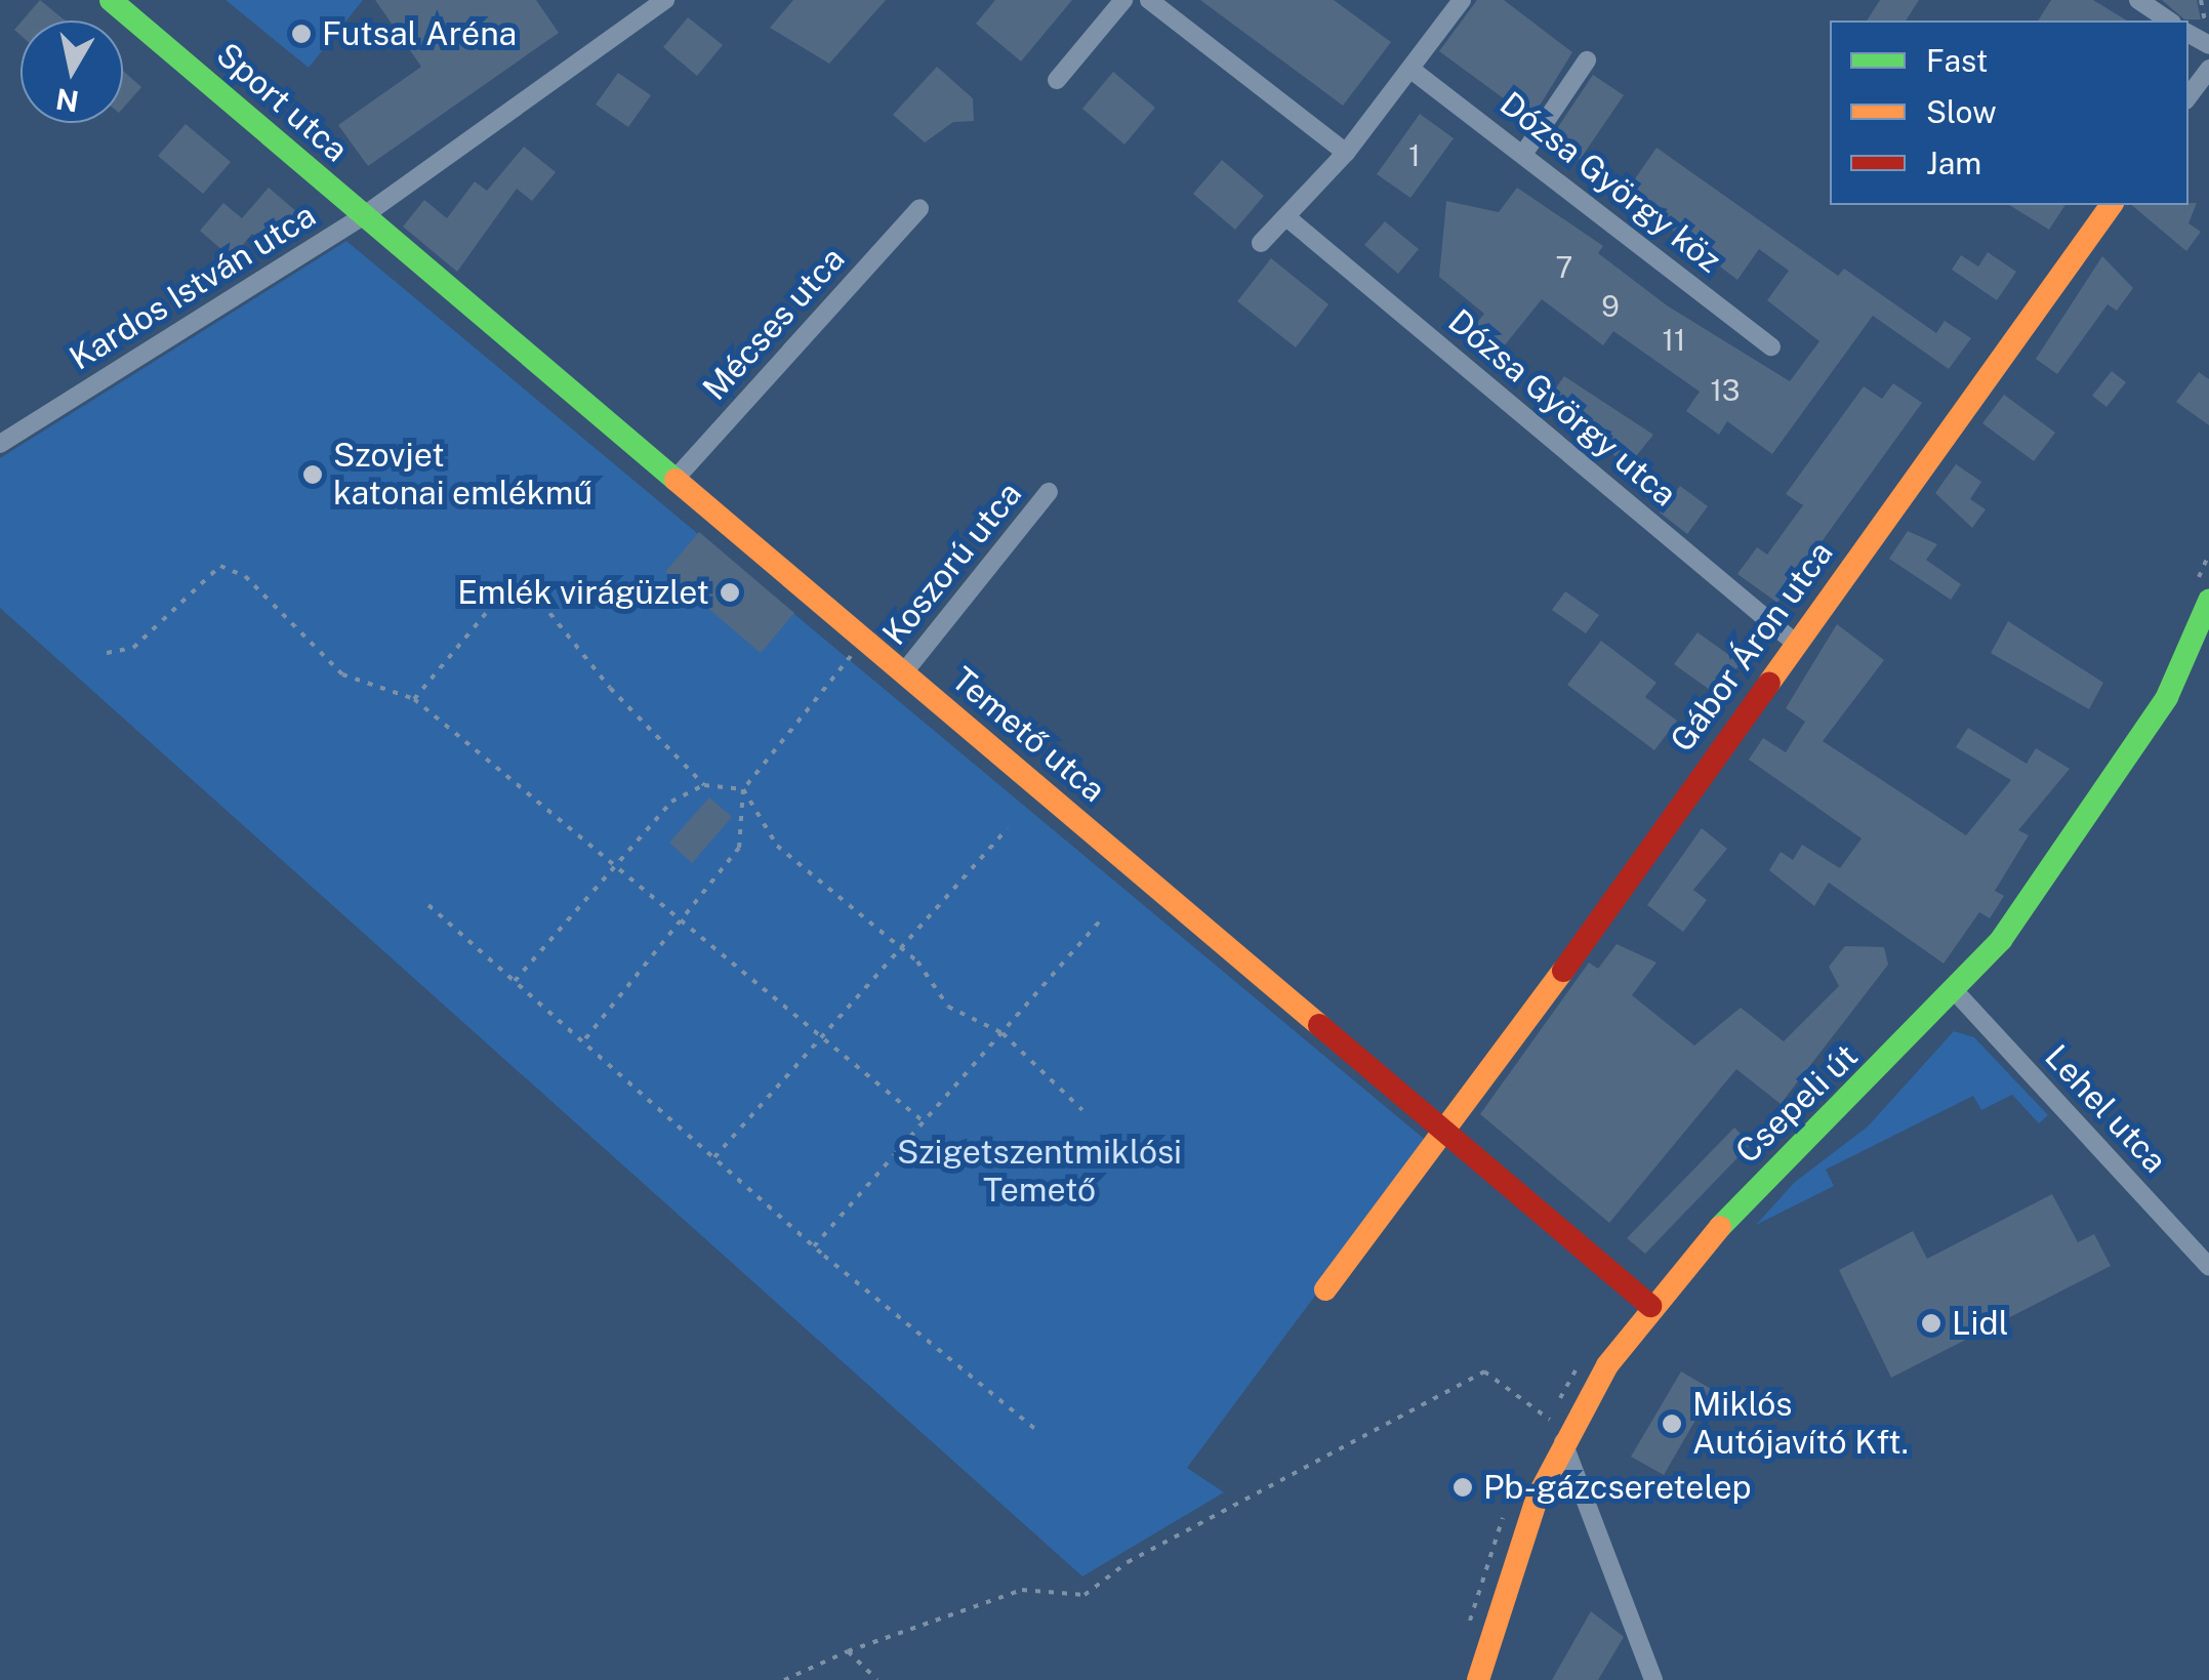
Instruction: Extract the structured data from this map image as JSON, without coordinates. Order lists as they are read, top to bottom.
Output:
{
  "streets": {
    "street": [
      "Sport utca",
      "Dózsa György köz",
      "Kardos István utca",
      "Mécses utca",
      "Dózsa György utca",
      "Koszorú utca",
      "Gábor Áron utca",
      "Temető utca",
      "Csepeli út",
      "Lehel utca"
    ]
  },
  "crossings": [
    ["Sport utca", "Kardos István utca"],
    ["Sport utca", "Temető utca"],
    ["Kardos István utca", "Temető utca"],
    ["Mécses utca", "Temető utca"],
    ["Dózsa György utca", "Gábor Áron utca"],
    ["Koszorú utca", "Temető utca"],
    ["Gábor Áron utca", "Temető utca"],
    ["Temető utca", "Csepeli út"],
    ["Csepeli út", "Lehel utca"]
  ],
  "parks": ["Szigetszentmiklósi Temető"],
  "places": [
    "Futsal Aréna",
    "Szovjet katonai emlékmű",
    "Emlék virágüzlet",
    "Lidl",
    "Miklós Autójavító Kft.",
    "Pb-gázcseretelep"
  ],
  "house_numbers": [
    "1",
    "7",
    "9",
    "11",
    "13"
  ],
  "legend": ["Fast", "Slow", "Jam"],
  "north": "bottom"
}
